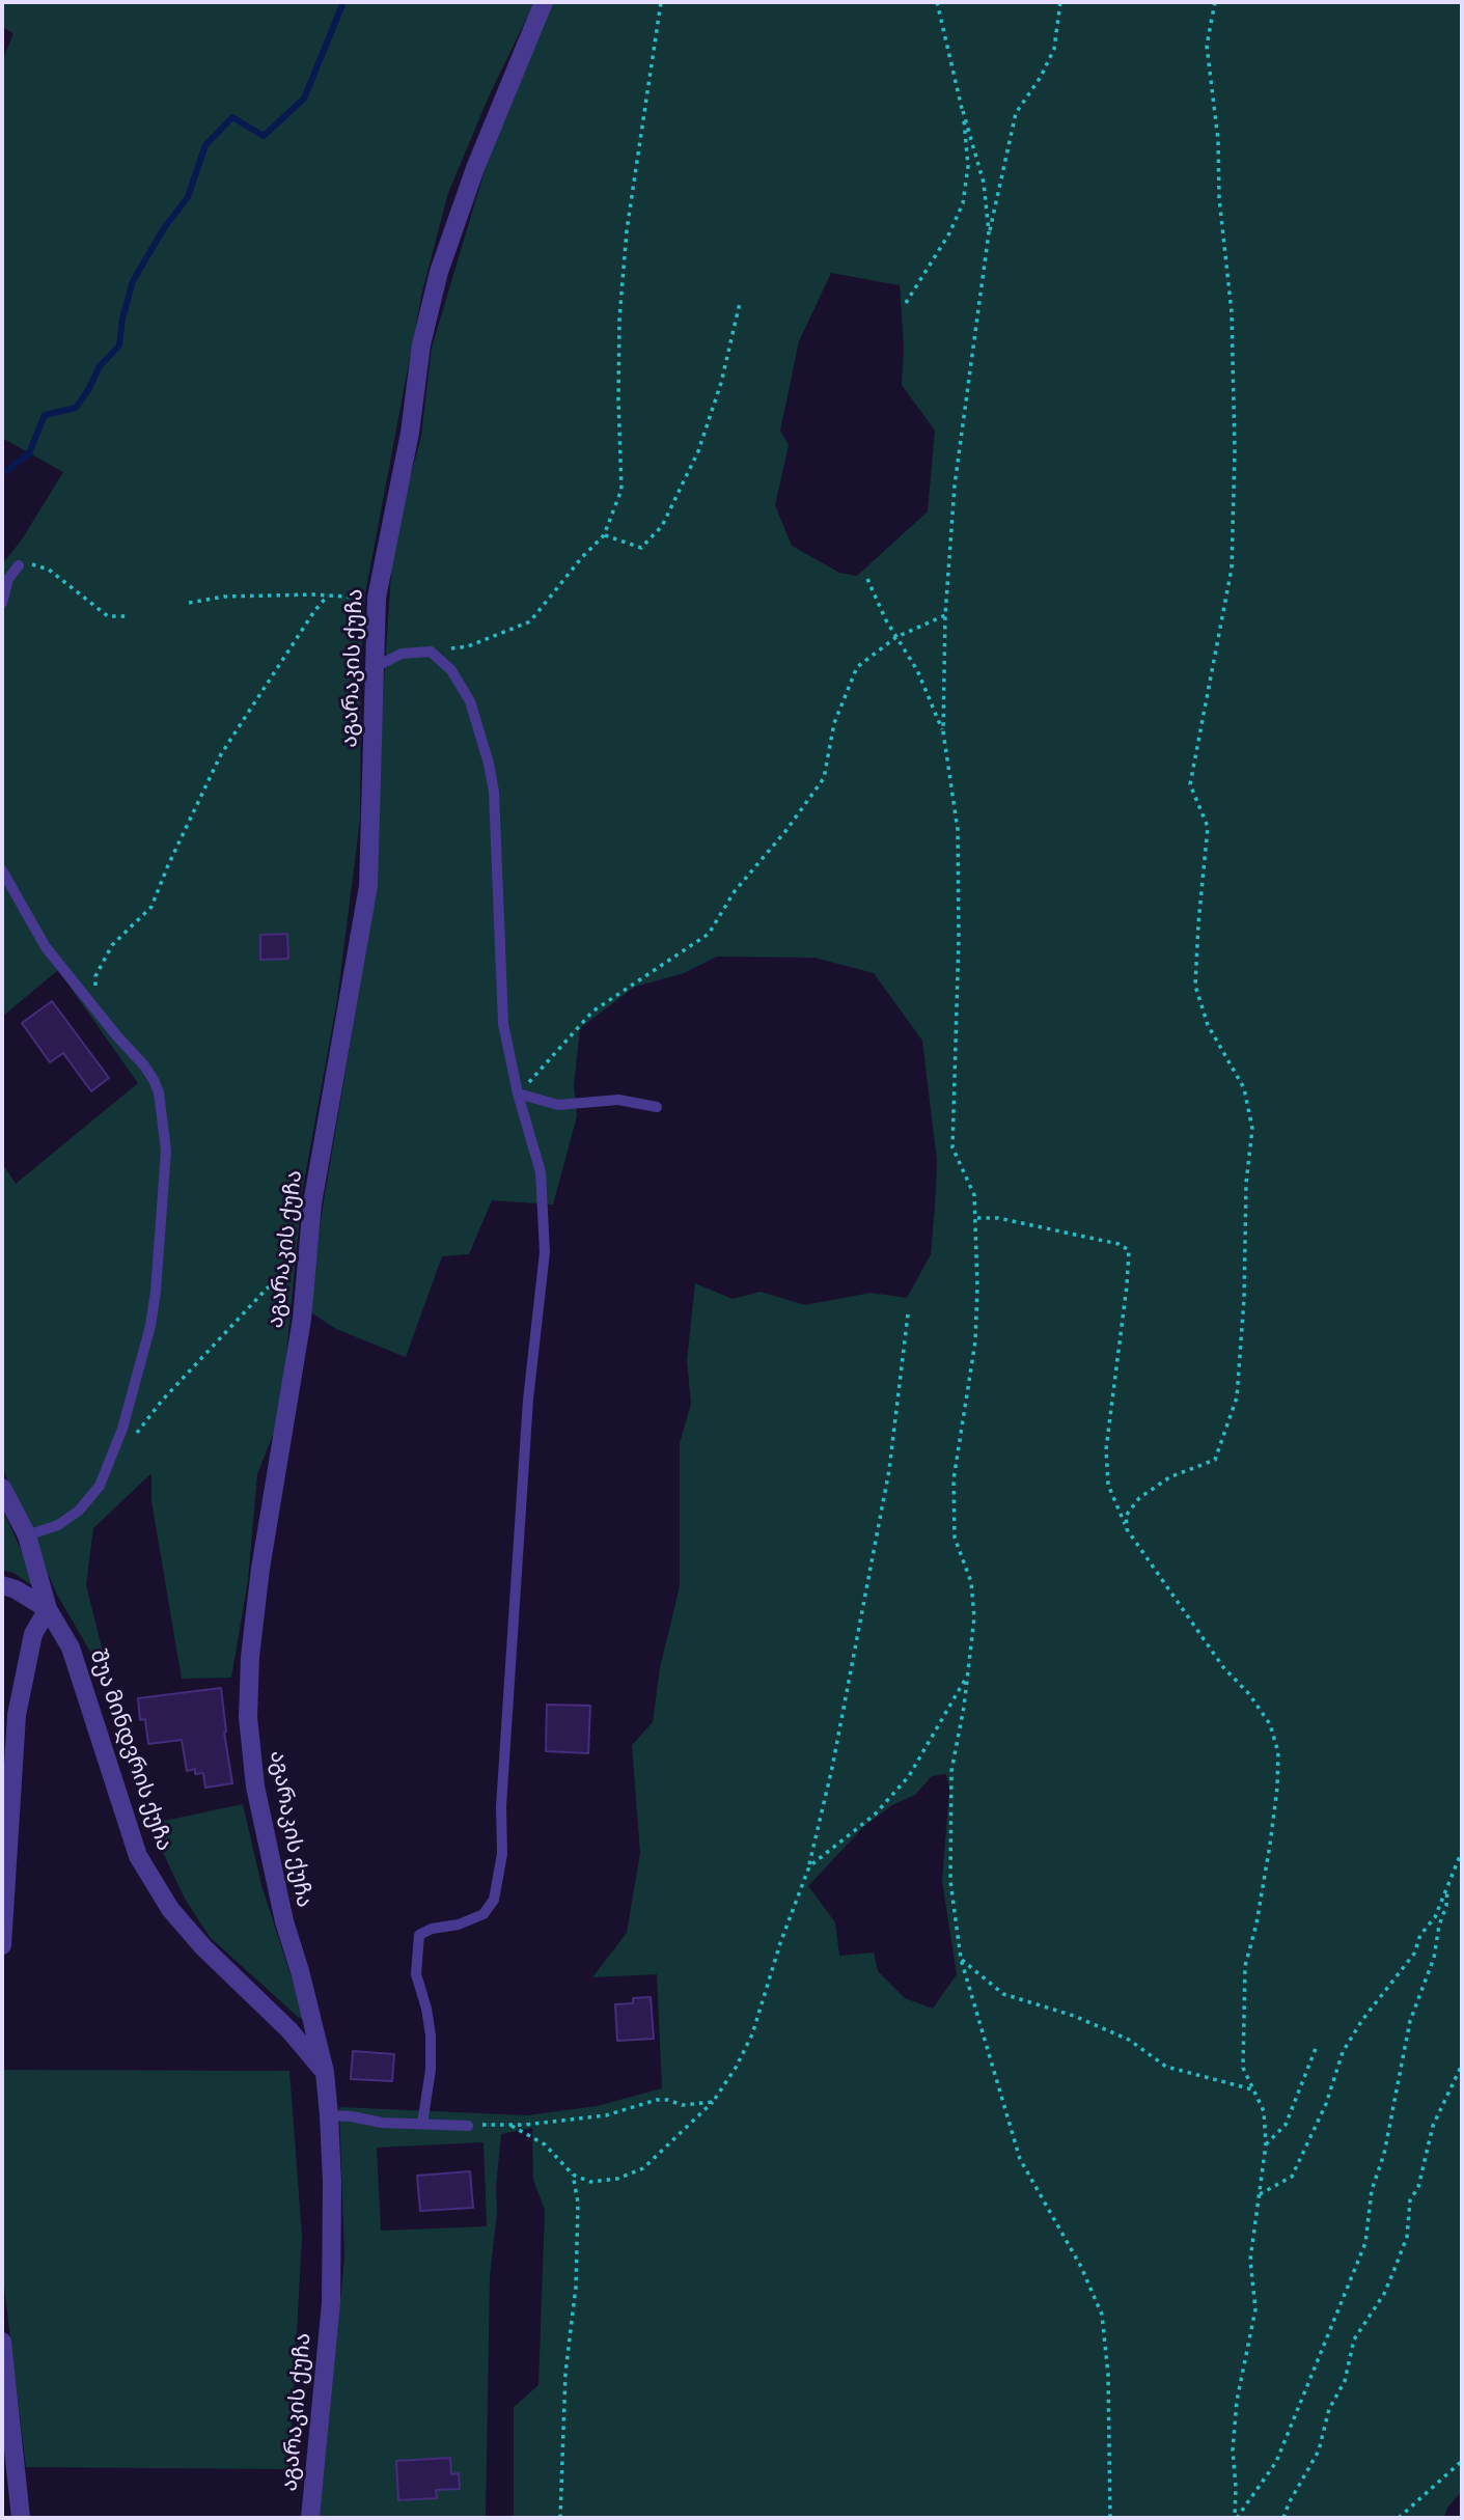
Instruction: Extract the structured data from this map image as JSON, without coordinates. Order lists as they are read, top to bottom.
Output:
{
  "streets": {
    "street": ["აგარაკის ქუჩა", "შუა მინდვრის ქუჩა"]
  },
  "crossings": [
    ["აგარაკის ქუჩა", "შუა მინდვრის ქუჩა"]
  ]
}
